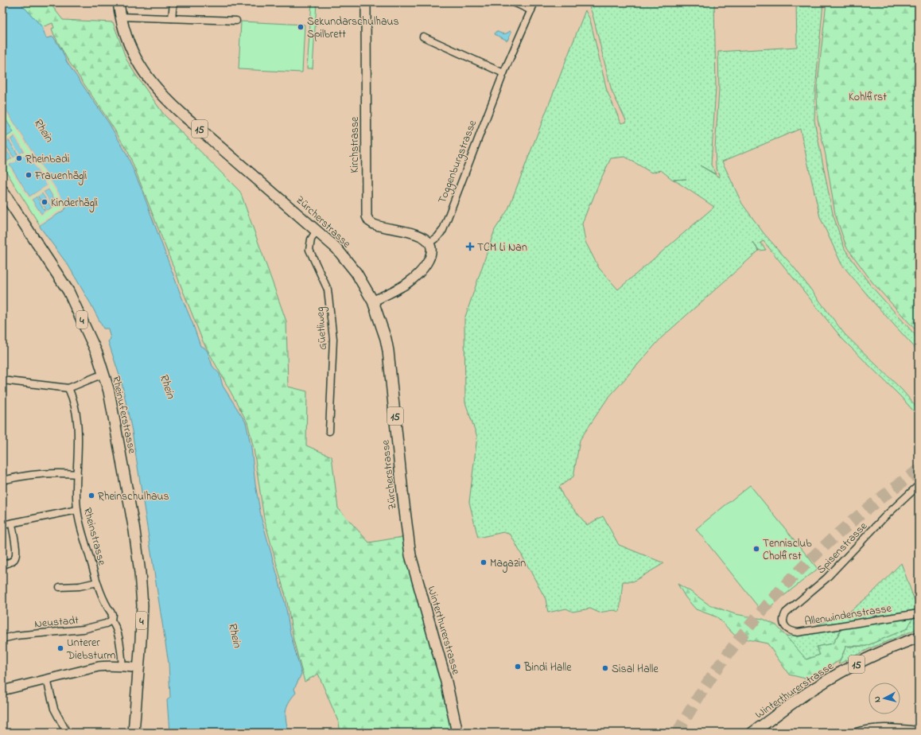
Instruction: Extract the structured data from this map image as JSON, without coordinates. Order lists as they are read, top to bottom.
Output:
{
  "streets": {
    "main road": [
      "15",
      "Zürcherstrasse",
      "4",
      "Rheinuferstrasse",
      "Winterthurerstrasse"
    ],
    "street": [
      "Kirchstrasse",
      "Toggenburgstrasse",
      "Güetliweg",
      "Rheinstrasse",
      "Spisenstrasse",
      "Allenwindenstrasse",
      "Neustadt"
    ]
  },
  "crossings": [
    ["Kirchstrasse", "Toggenburgstrasse"],
    ["Zürcherstrasse", "Güetliweg"],
    ["Zürcherstrasse", "Winterthurerstrasse"],
    ["4", "Rheinuferstrasse"],
    ["Rheinstrasse", "Neustadt"],
    ["Spisenstrasse", "Allenwindenstrasse"]
  ],
  "water": ["Rhein"],
  "parks": ["Kohlfirst"],
  "places": {
    "other": [
      "Sekundarschulhaus Spilbrett",
      "Rheinbadi",
      "Frauenhägli",
      "Kinderhägli",
      "Rheinschulhaus",
      "Tennisclub Cholfirst",
      "Magazin",
      "Unterer Diebsturm",
      "Bindi Halle",
      "Sisal Halle"
    ],
    "health": ["TCM Li Nan"]
  },
  "north": "left"
}
